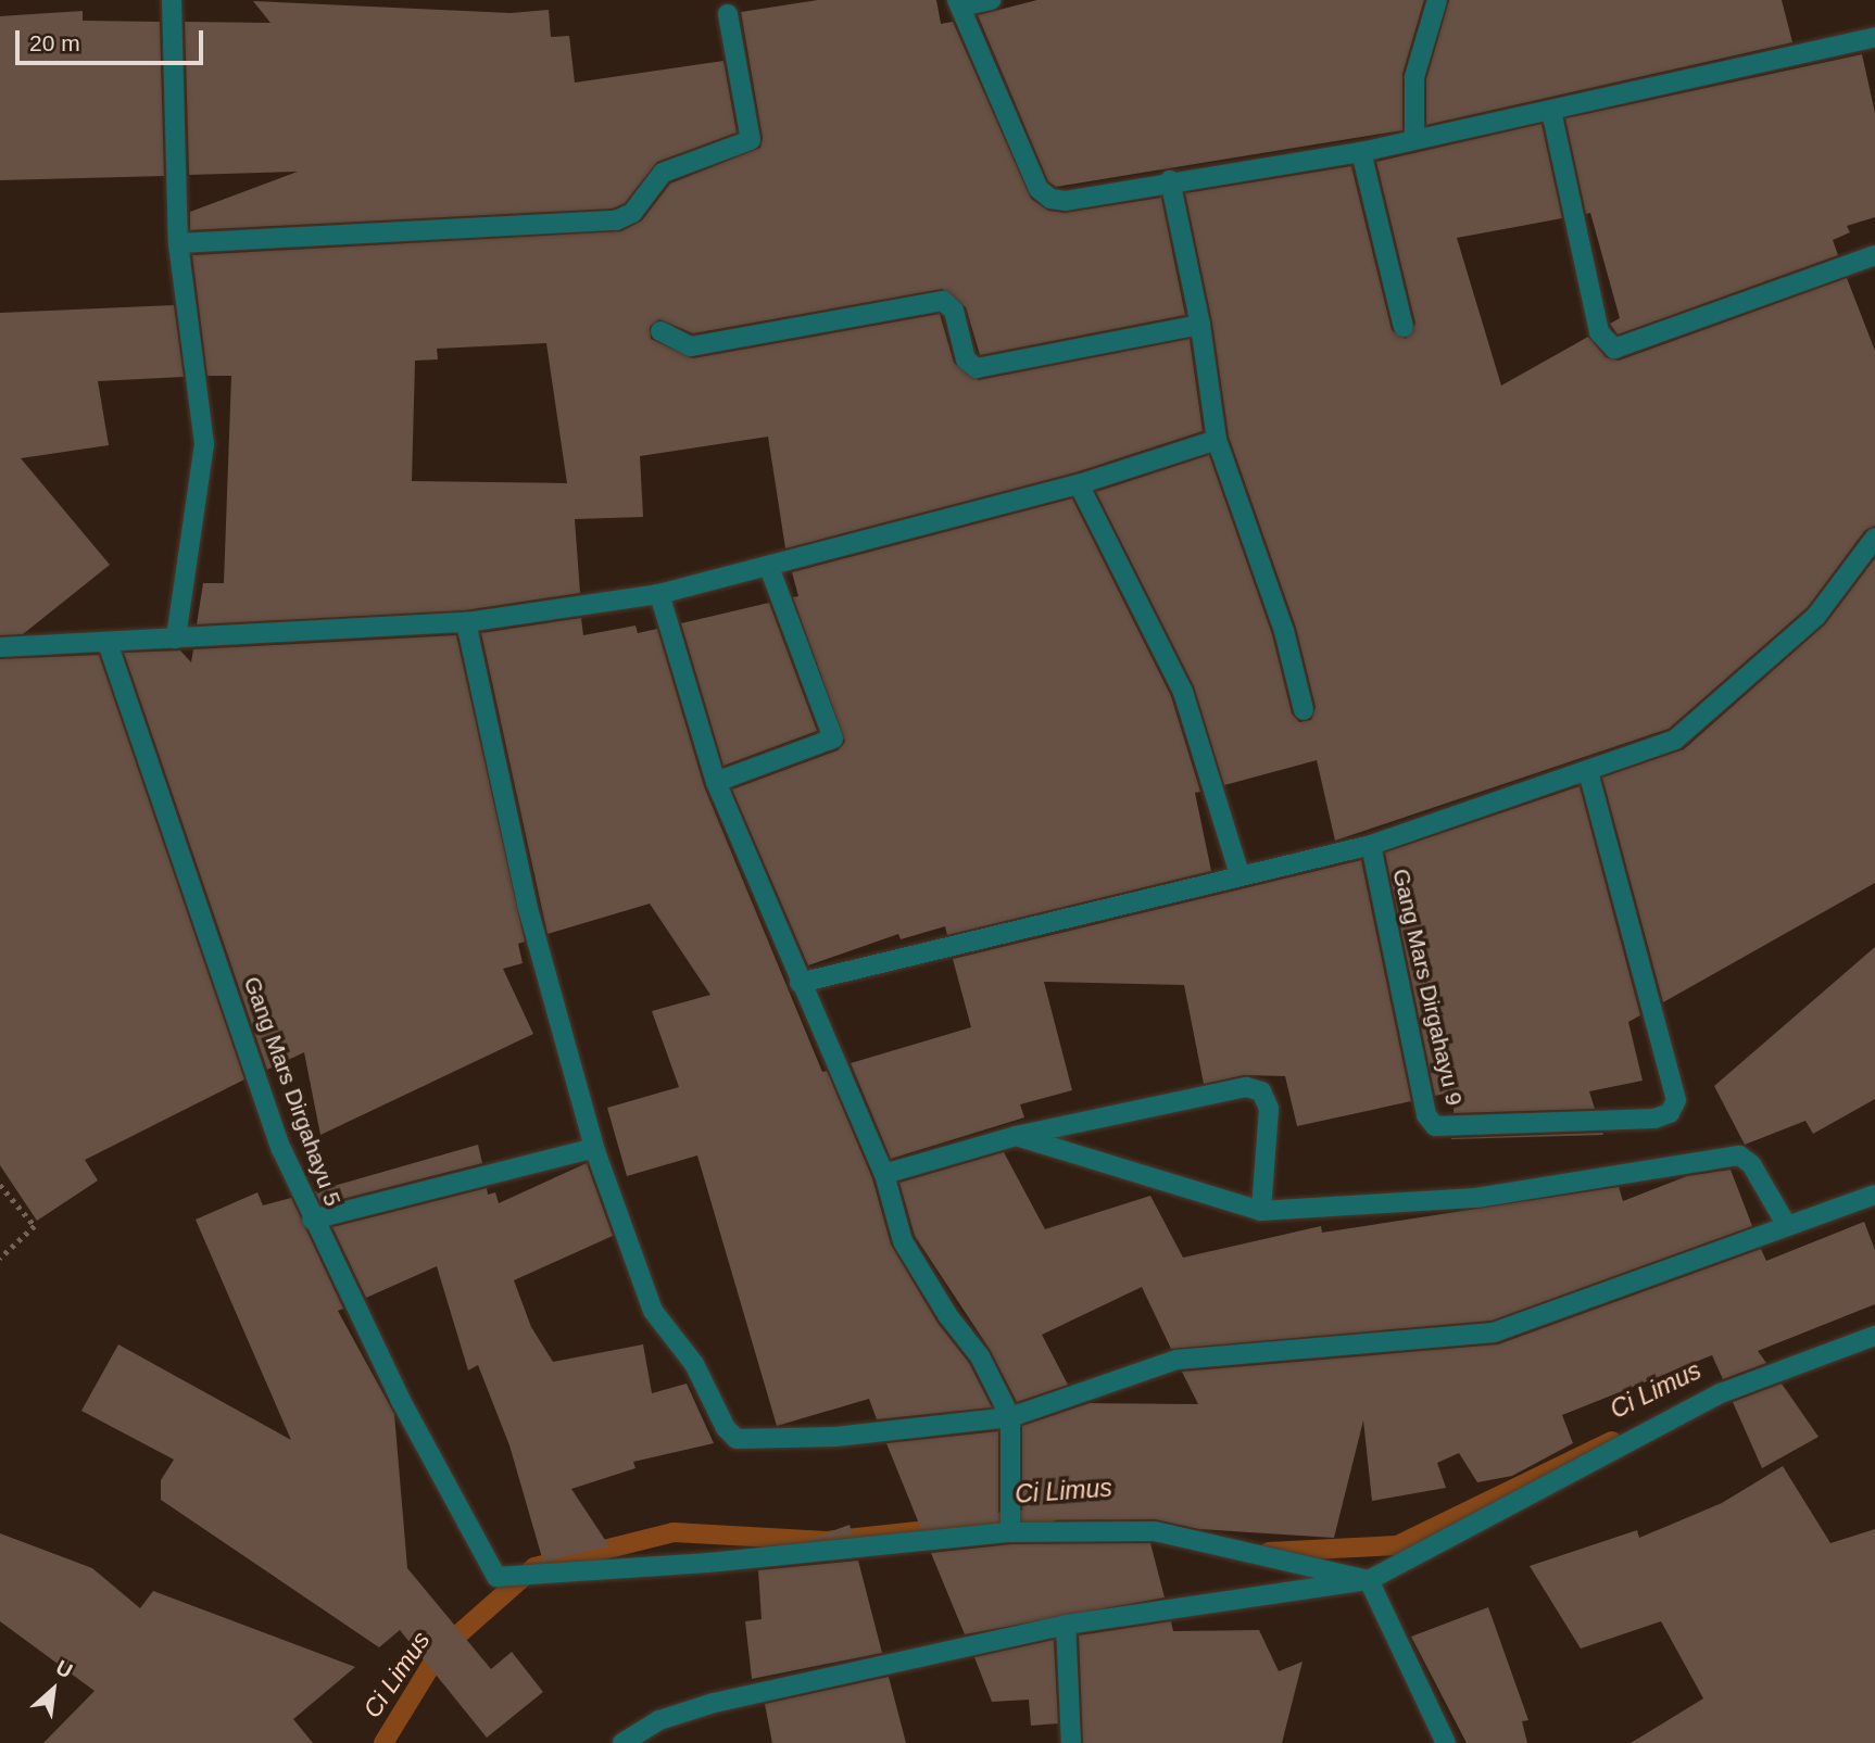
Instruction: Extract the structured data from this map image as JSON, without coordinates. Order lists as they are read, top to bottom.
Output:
{
  "streets": {
    "street": ["Gang Mars Dirgahayu 9", "Gang Mars Dirgahayu 5"]
  },
  "water": ["Ci Limus"],
  "scale_bar": "20 m",
  "north": "top right"
}
